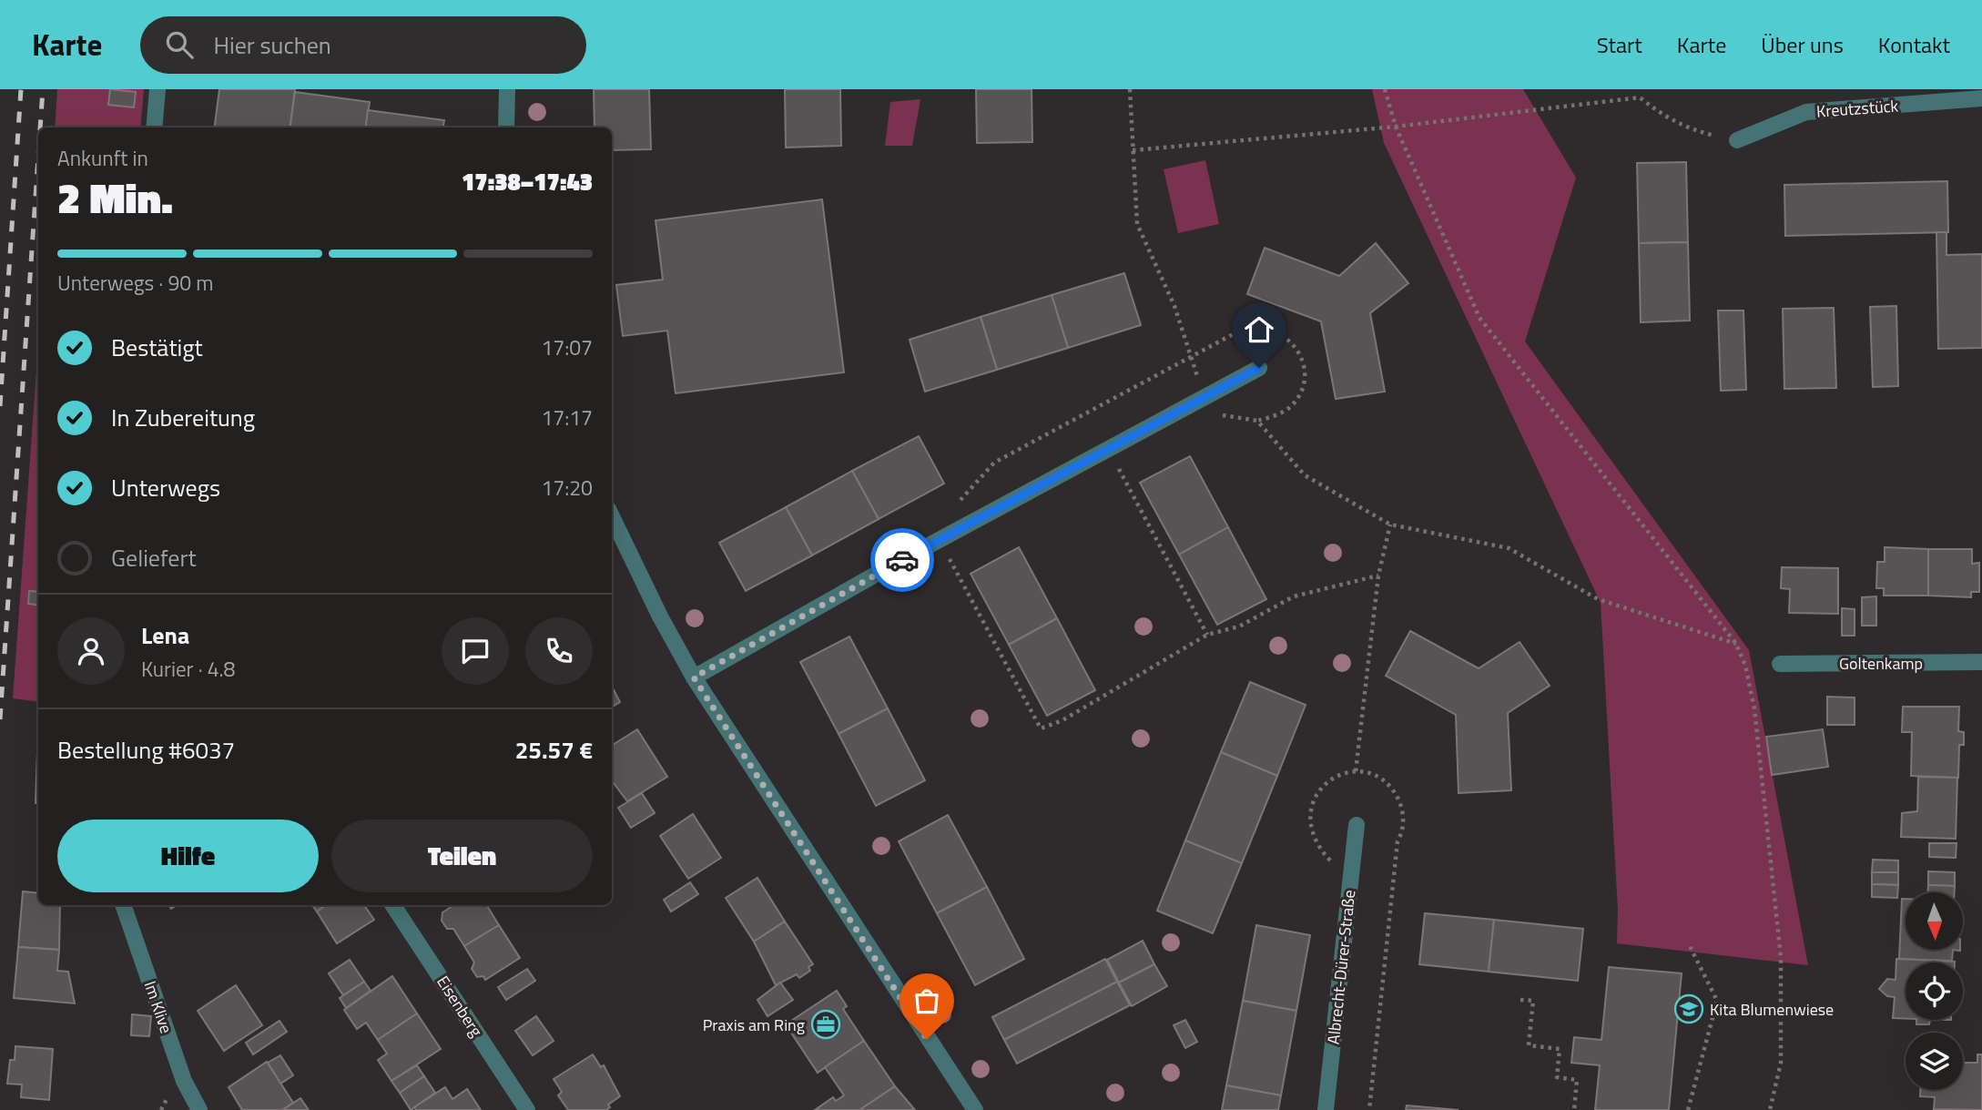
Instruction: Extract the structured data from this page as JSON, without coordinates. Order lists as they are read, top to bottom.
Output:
{
  "streets": {
    "street": [
      "Kreutzstück",
      "Goltenkamp",
      "Albrecht-Dürer-Straße",
      "Eisenberg",
      "Im Klive"
    ]
  },
  "places": {
    "school or university": ["Kita Blumenwiese"],
    "office": ["Praxis am Ring"]
  },
  "north": "bottom",
  "page": {
    "header": "Karte",
    "search": "Hier suchen",
    "nav": [
      "Start",
      "Karte",
      "Über uns",
      "Kontakt"
    ],
    "heading": ["2 Min.", "Ankunft in", "17:38–17:43"],
    "panel": [
      "Lena",
      "Kurier · 4.8",
      "Bestellung #6037",
      "25.57 €"
    ],
    "bar": "Unterwegs · 90 m",
    "list": [
      ["Bestätigt", "17:07"],
      ["In Zubereitung", "17:17"],
      ["Unterwegs", "17:20"],
      "Geliefert"
    ],
    "buttons": ["Hilfe", "Teilen"]
  }
}
